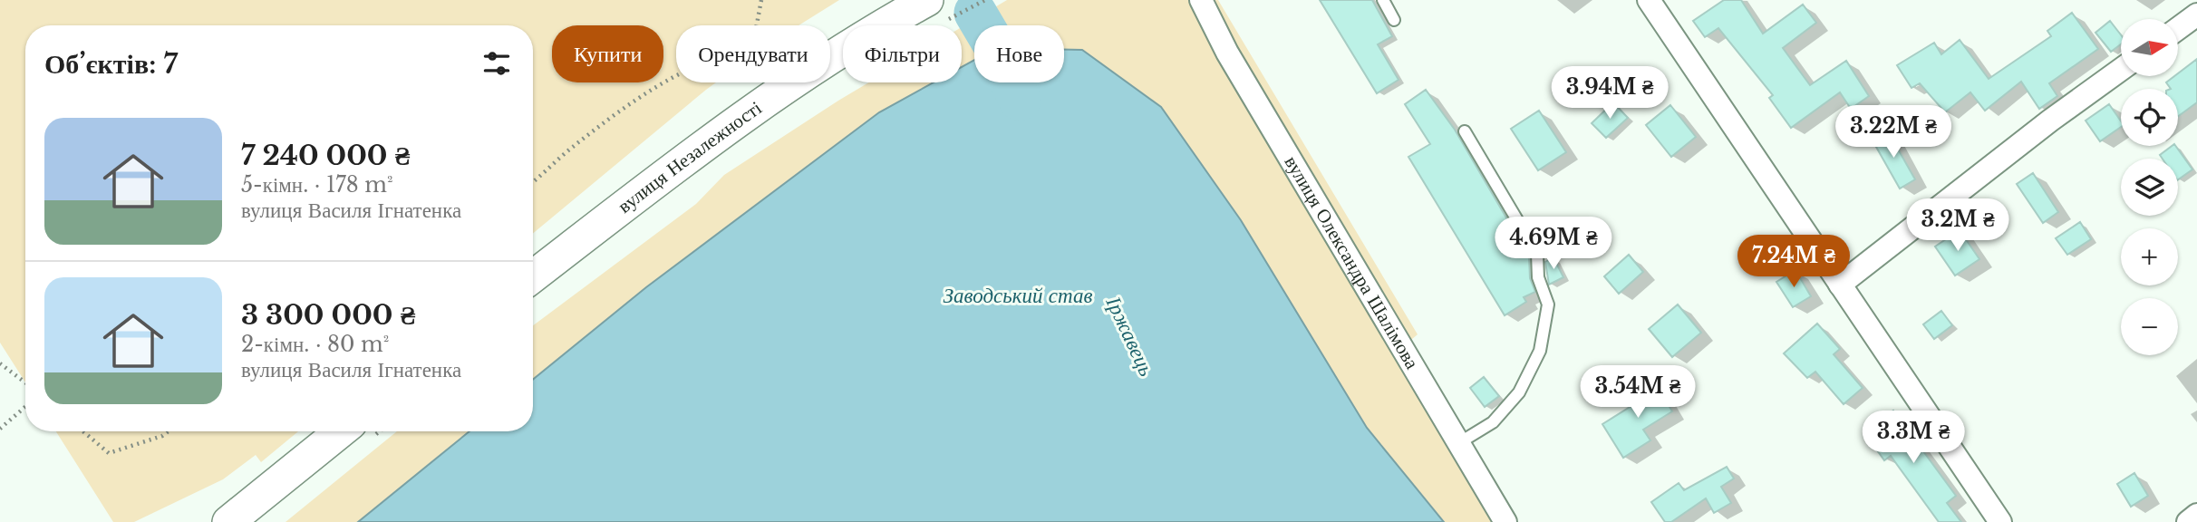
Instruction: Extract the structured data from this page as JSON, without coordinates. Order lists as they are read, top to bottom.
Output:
{
  "streets": {
    "main road": ["вулиця Незалежності"],
    "street": ["вулиця Олександра Шалімова"]
  },
  "water": ["Заводський став", "Іржавець"],
  "north": "right",
  "page": {
    "map_buttons": ["+", "−"],
    "chip": [
      "Купити",
      "Орендувати",
      "Фільтри",
      "Нове"
    ],
    "heading": "Об’єктів: 7",
    "price": [
      "3.94M ₴",
      "3.22M ₴",
      "3.2M ₴",
      "4.69M ₴",
      "7.24M ₴",
      "3.54M ₴",
      "3.3M ₴"
    ],
    "list": [
      {
        "name": "7 240 000 ₴",
        "note": "5-кімн. · 178 m² · вулиця Василя Ігнатенка"
      },
      {
        "name": "3 300 000 ₴",
        "note": "2-кімн. · 80 m² · вулиця Василя Ігнатенка"
      }
    ]
  }
}
